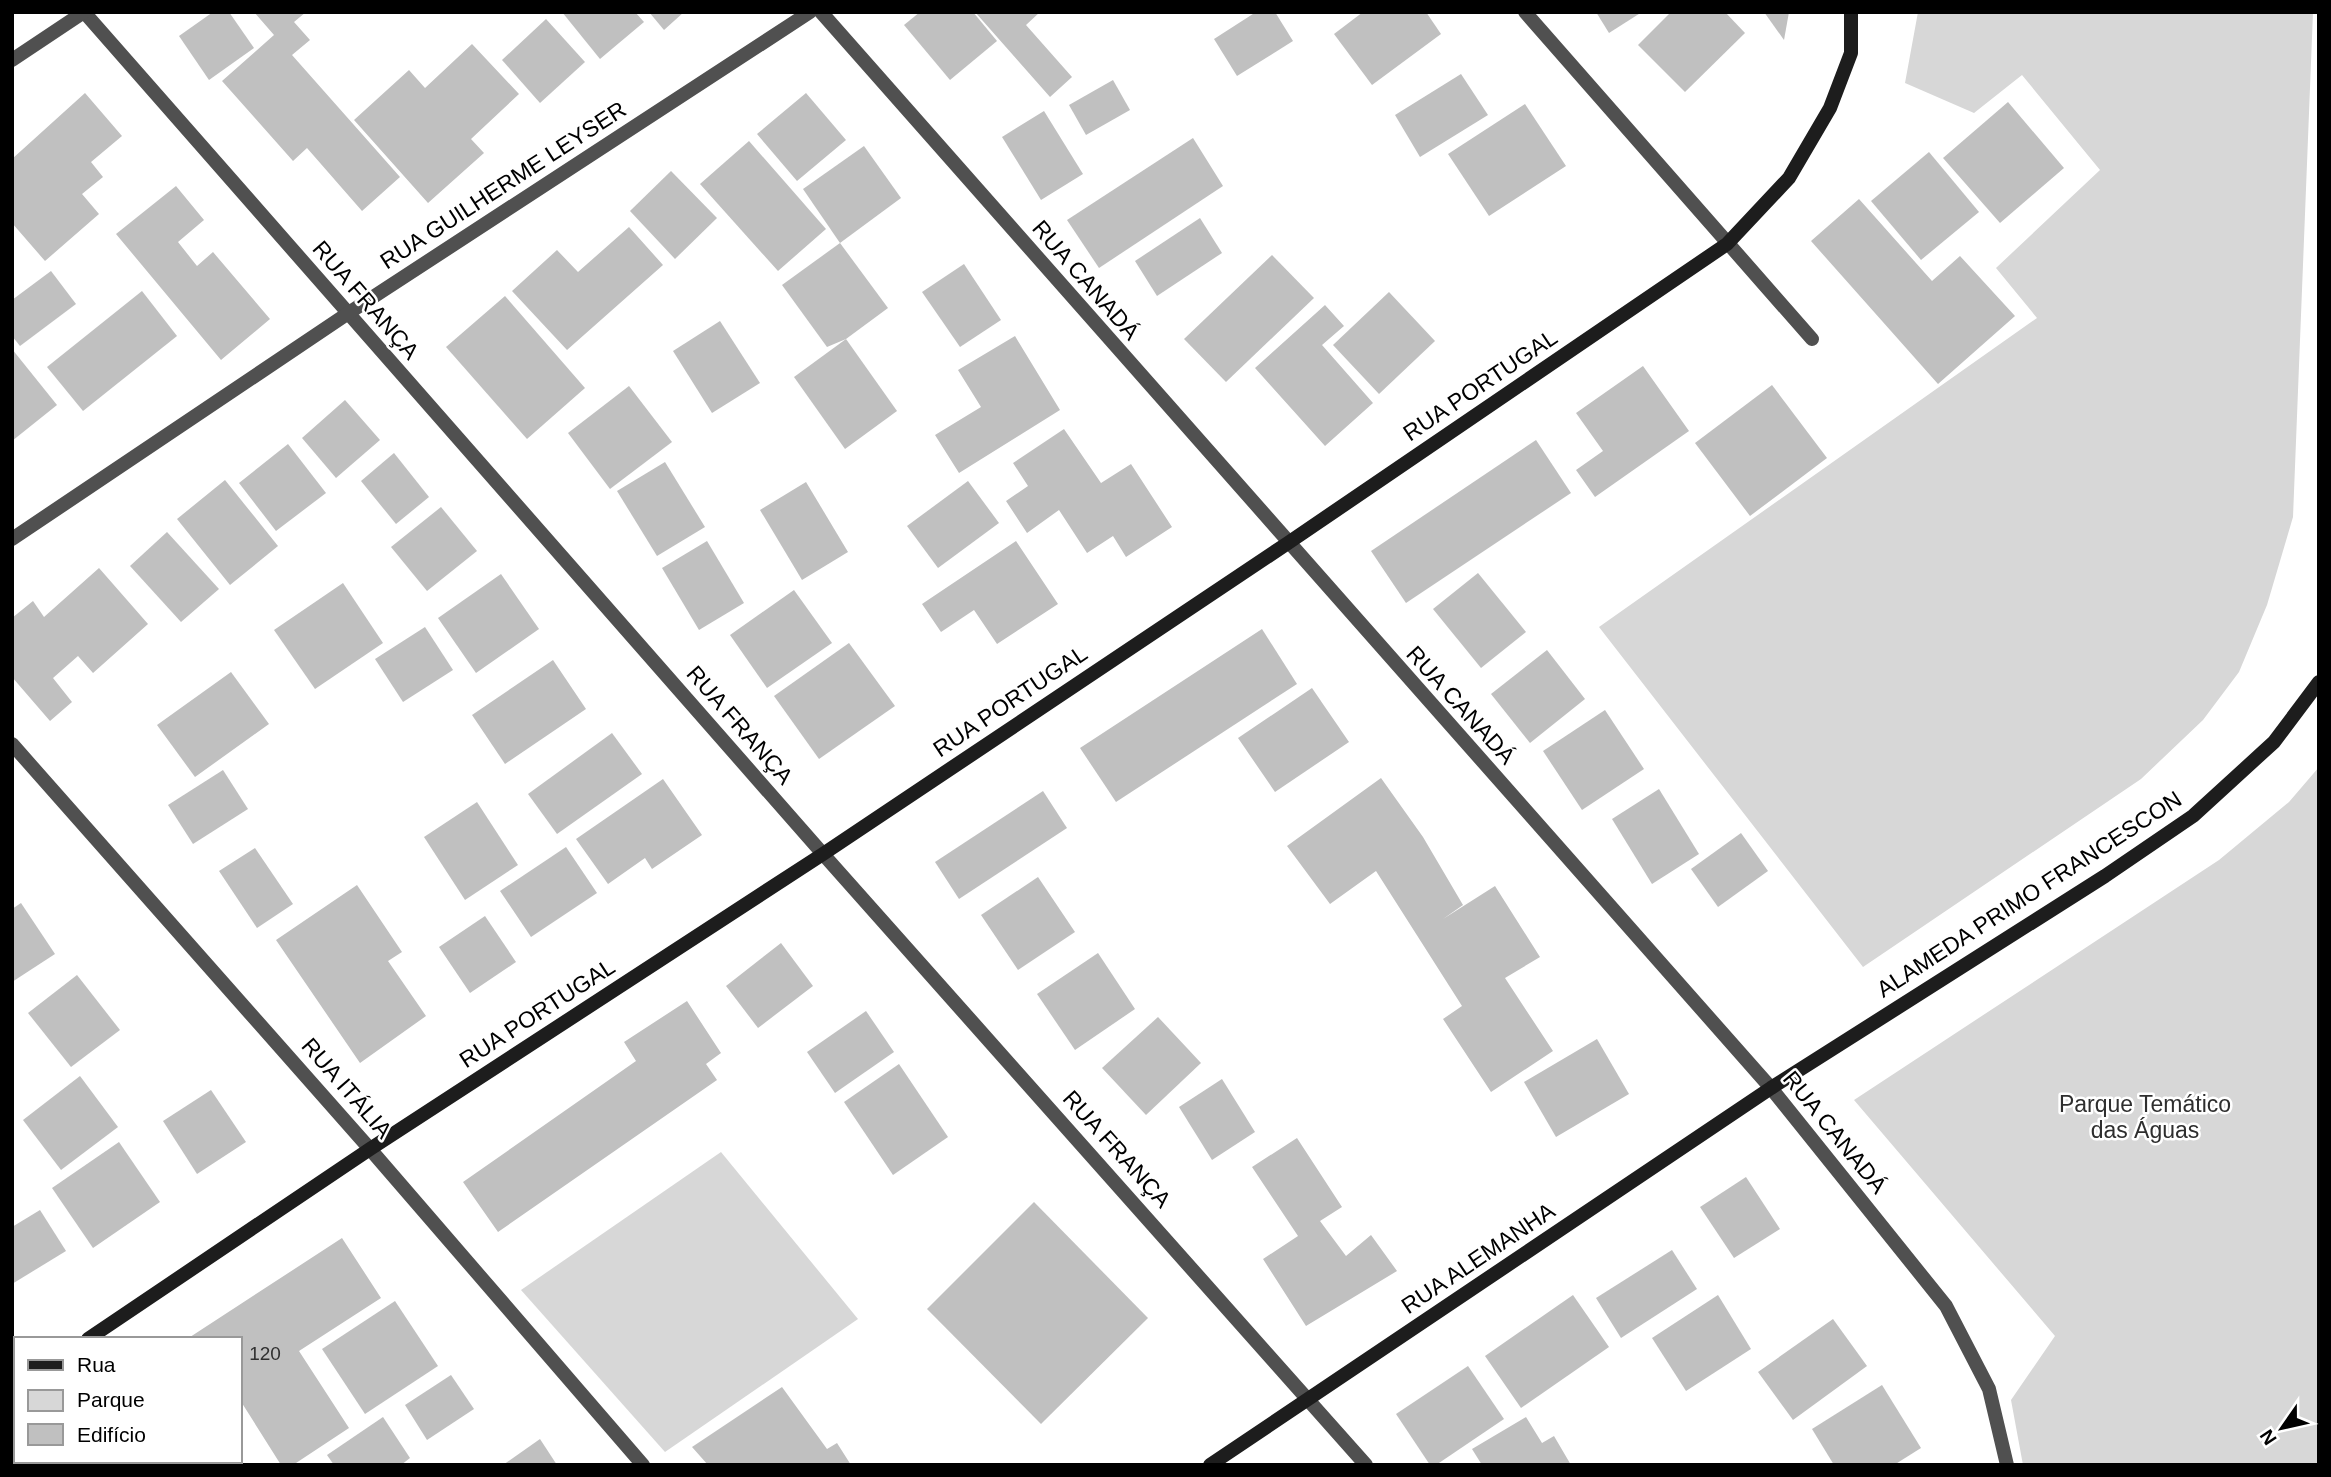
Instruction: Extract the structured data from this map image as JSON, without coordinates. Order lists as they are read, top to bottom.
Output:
{
  "streets": {
    "street": [
      "RUA GUILHERME LEYSER",
      "RUA CANADÁ",
      "RUA FRANÇA",
      "RUA PORTUGAL",
      "ALAMEDA PRIMO FRANCESCON",
      "RUA ITÁLIA",
      "RUA ALEMANHA"
    ]
  },
  "crossings": [
    ["RUA GUILHERME LEYSER", "RUA FRANÇA"],
    ["RUA CANADÁ", "RUA PORTUGAL"],
    ["RUA CANADÁ", "ALAMEDA PRIMO FRANCESCON"],
    ["RUA CANADÁ", "RUA ALEMANHA"],
    ["RUA FRANÇA", "RUA PORTUGAL"],
    ["RUA FRANÇA", "RUA ALEMANHA"],
    ["RUA PORTUGAL", "RUA ITÁLIA"],
    ["ALAMEDA PRIMO FRANCESCON", "RUA ALEMANHA"]
  ],
  "parks": ["Parque Temático das Águas"],
  "house_numbers": ["120"],
  "legend": ["Rua", "Parque", "Edifício"],
  "north": "bottom left"
}
